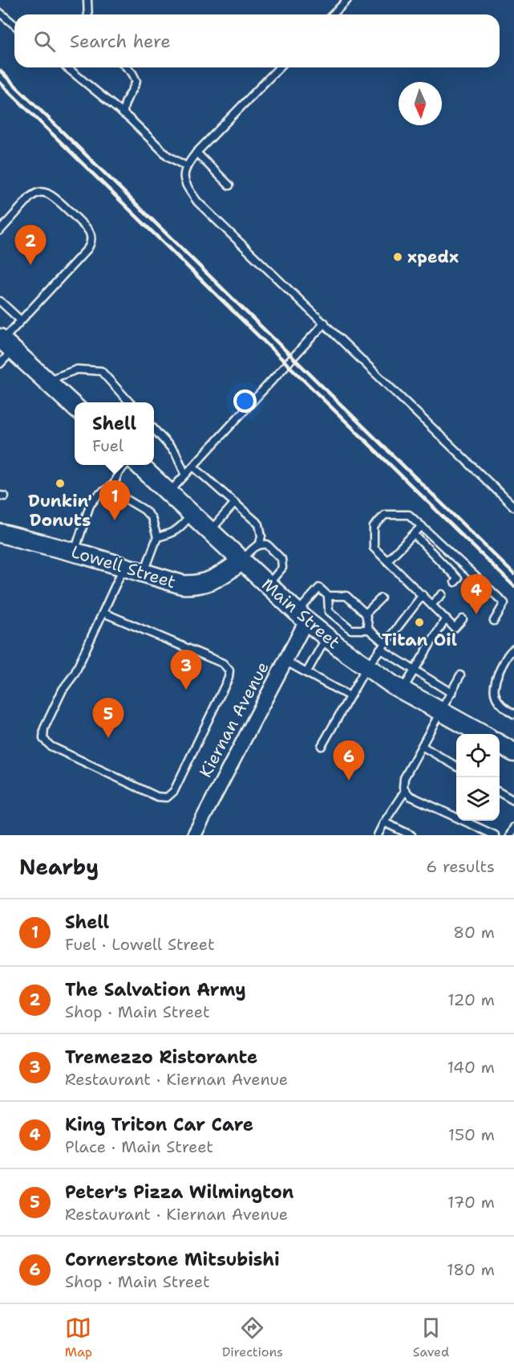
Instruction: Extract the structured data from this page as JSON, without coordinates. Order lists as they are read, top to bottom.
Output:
{
  "streets": {
    "main road": ["Lowell Street", "Main Street"],
    "street": ["Kiernan Avenue"]
  },
  "crossings": [
    ["Lowell Street", "Main Street"],
    ["Main Street", "Kiernan Avenue"]
  ],
  "places": ["xpedx", "Dunkin' Donuts", "Titan Oil"],
  "north": "bottom",
  "page": {
    "search": "Search here",
    "pins": [
      "2",
      "1",
      "4",
      "3",
      "5",
      "6"
    ],
    "popup": ["Shell", "Fuel"],
    "heading": ["Nearby", "6 results"],
    "list": [
      {
        "mark": "1",
        "name": "Shell",
        "note": "Fuel · Lowell Street",
        "value": "80 m"
      },
      {
        "mark": "2",
        "name": "The Salvation Army",
        "note": "Shop · Main Street",
        "value": "120 m"
      },
      {
        "mark": "3",
        "name": "Tremezzo Ristorante",
        "note": "Restaurant · Kiernan Avenue",
        "value": "140 m"
      },
      {
        "mark": "4",
        "name": "King Triton Car Care",
        "note": "Place · Main Street",
        "value": "150 m"
      },
      {
        "mark": "5",
        "name": "Peter's Pizza Wilmington",
        "note": "Restaurant · Kiernan Avenue",
        "value": "170 m"
      },
      {
        "mark": "6",
        "name": "Cornerstone Mitsubishi",
        "note": "Shop · Main Street",
        "value": "180 m"
      }
    ],
    "nav": ["Map", "Directions", "Saved"]
  }
}
